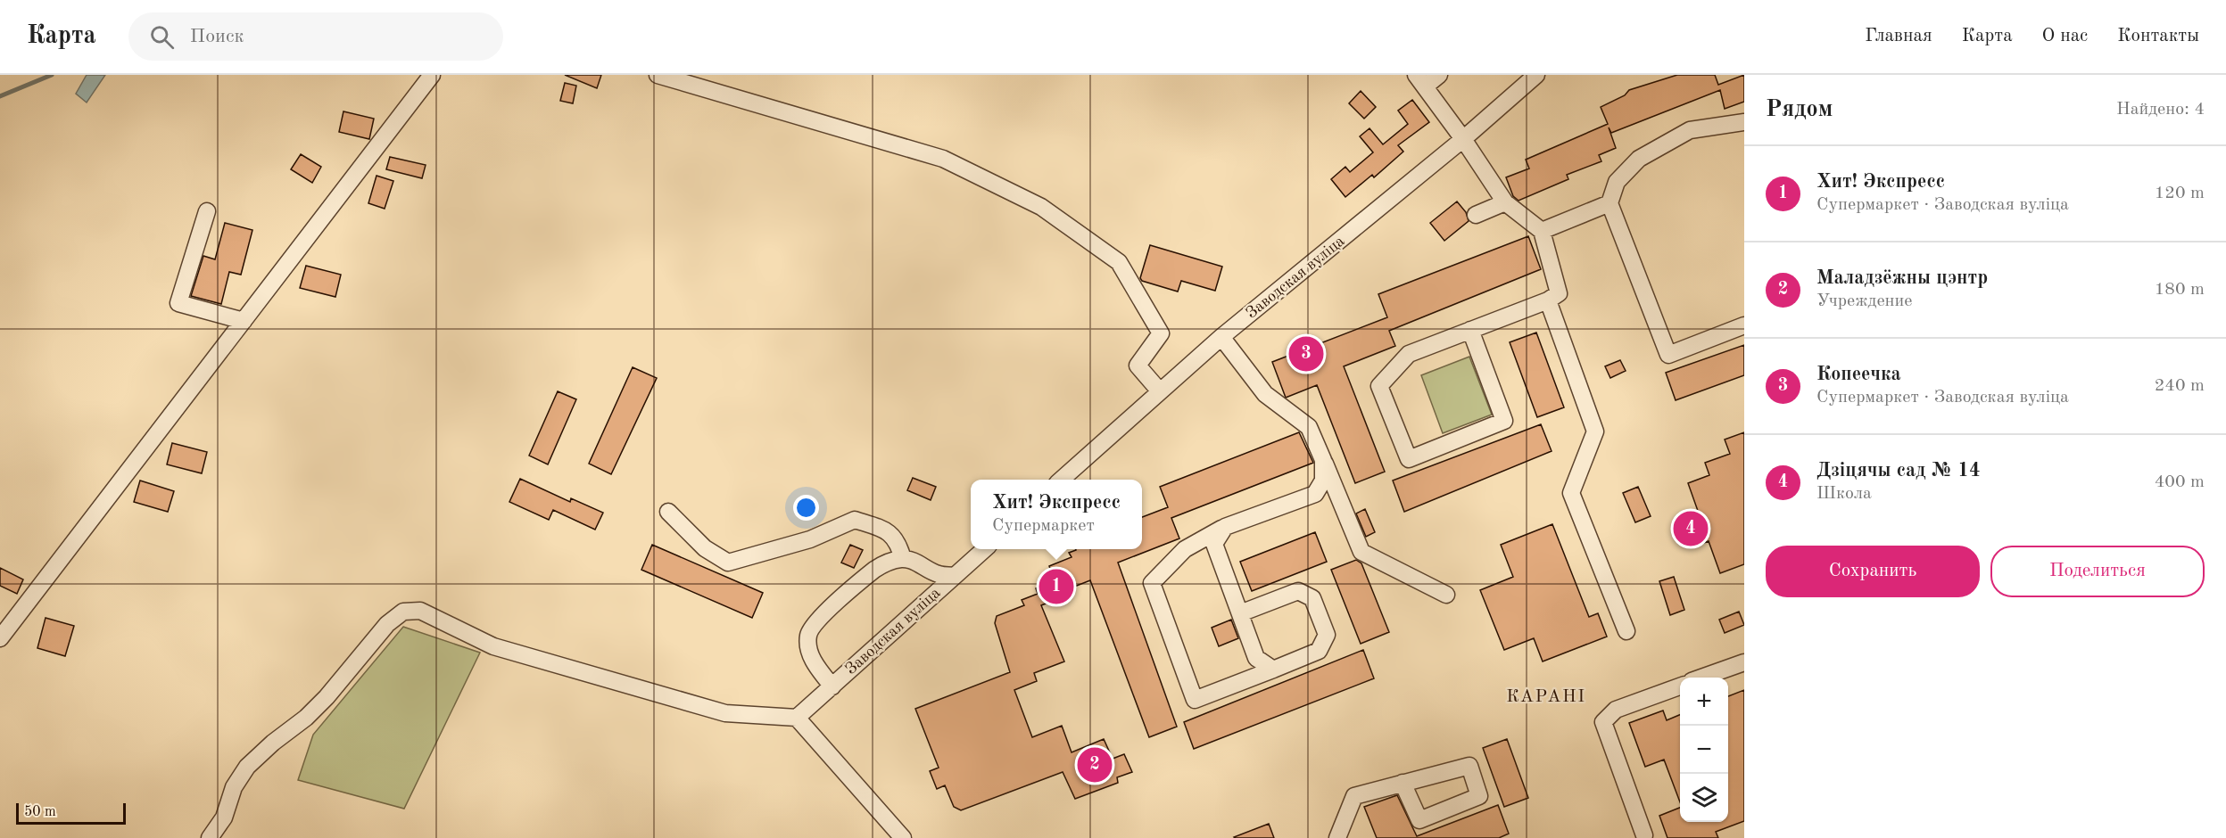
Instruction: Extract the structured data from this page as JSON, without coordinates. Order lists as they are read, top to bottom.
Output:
{
  "streets": {
    "street": ["Заводская вуліца"]
  },
  "districts": ["КАРАНІ"],
  "scale_bar": "50 m",
  "page": {
    "header": "Карта",
    "search": "Поиск",
    "nav": [
      "Главная",
      "Карта",
      "О нас",
      "Контакты"
    ],
    "heading": ["Рядом", "Найдено: 4"],
    "list": [
      {
        "mark": "1",
        "name": "Хит! Экспресс",
        "note": "Супермаркет · Заводская вуліца",
        "value": "120 m"
      },
      {
        "mark": "2",
        "name": "Маладзёжны цэнтр",
        "note": "Учреждение",
        "value": "180 m"
      },
      {
        "mark": "3",
        "name": "Копеечка",
        "note": "Супермаркет · Заводская вуліца",
        "value": "240 m"
      },
      {
        "mark": "4",
        "name": "Дзіцячы сад № 14",
        "note": "Школа",
        "value": "400 m"
      }
    ],
    "pins": [
      "3",
      "4",
      "1",
      "2"
    ],
    "popup": ["Хит! Экспресс", "Супермаркет"],
    "buttons": ["Сохранить", "Поделиться"],
    "map_buttons": ["+", "−"],
    "scale": "50 m"
  }
}
